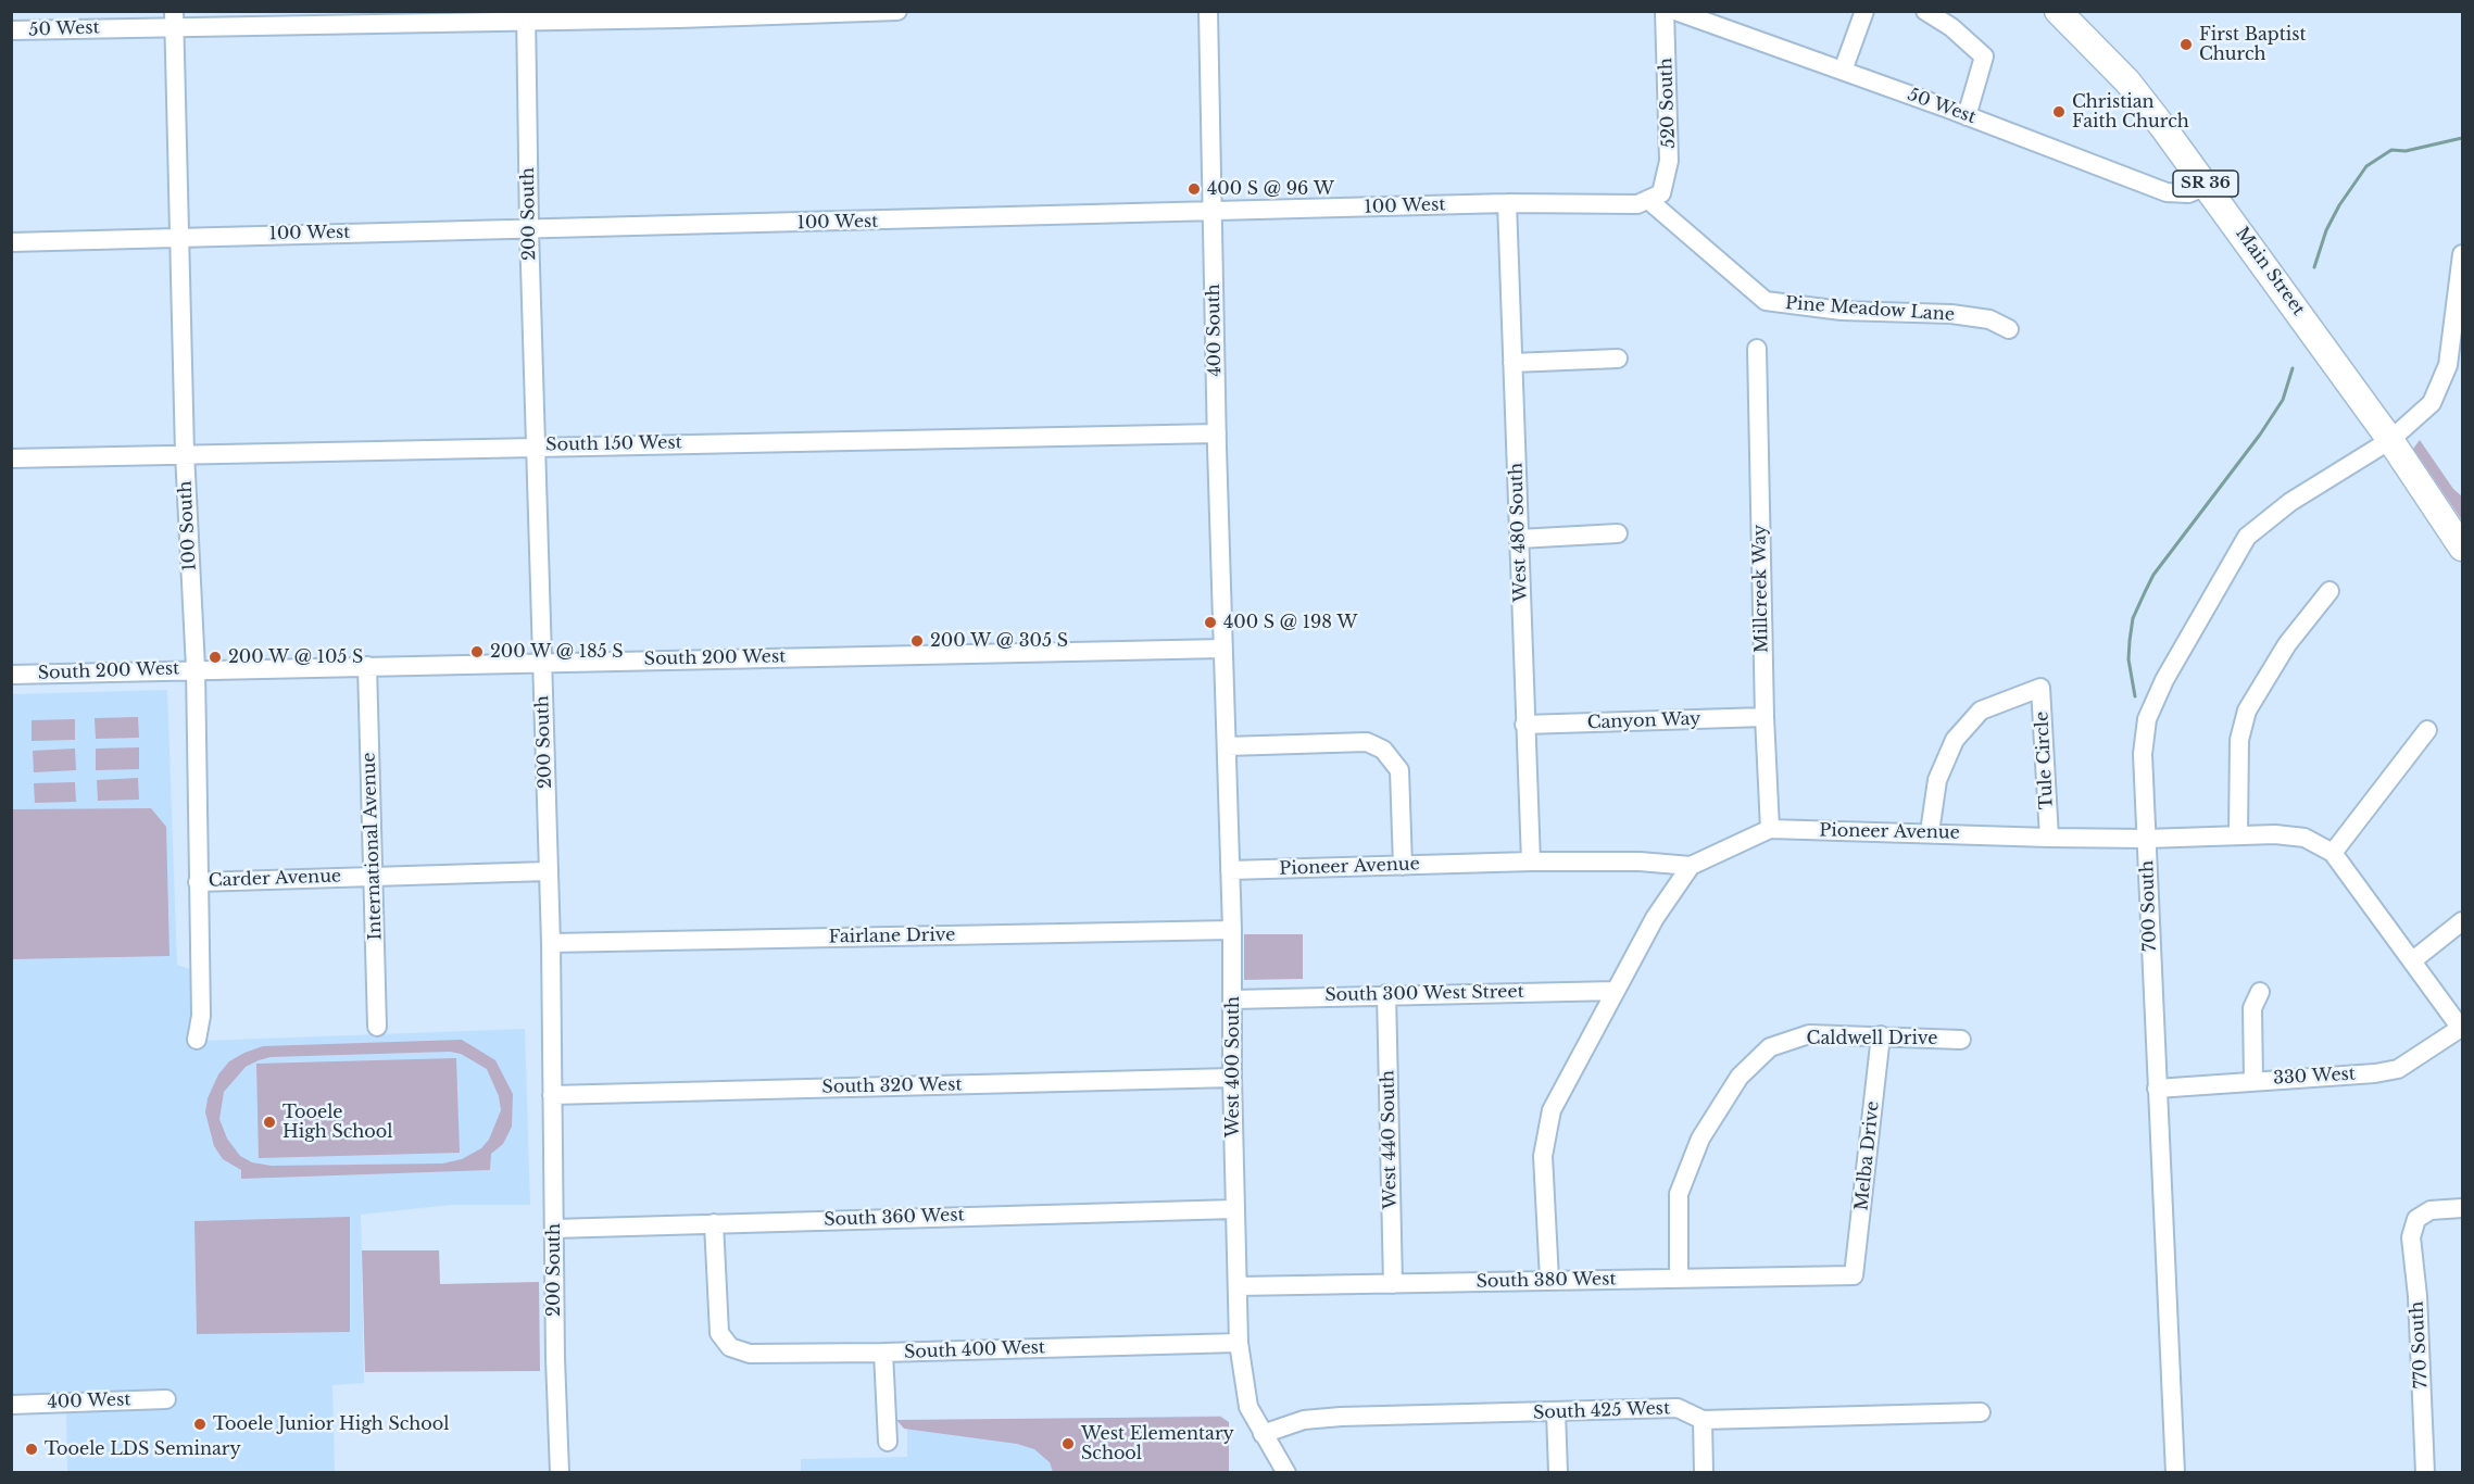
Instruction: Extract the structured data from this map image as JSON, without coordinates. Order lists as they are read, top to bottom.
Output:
{
  "streets": {
    "highway": ["SR 36", "Main Street"],
    "street": [
      "50 West",
      "520 South",
      "100 West",
      "200 South",
      "Pine Meadow Lane",
      "400 South",
      "South 150 West",
      "100 South",
      "West 480 South",
      "Millcreek Way",
      "South 200 West",
      "Canyon Way",
      "Tule Circle",
      "Pioneer Avenue",
      "International Avenue",
      "Carder Avenue",
      "700 South",
      "Fairlane Drive",
      "South 300 West Street",
      "Caldwell Drive",
      "West 400 South",
      "330 West",
      "South 320 West",
      "West 440 South",
      "Melba Drive",
      "South 360 West",
      "South 380 West",
      "770 South",
      "South 400 West",
      "400 West",
      "South 425 West"
    ]
  },
  "crossings": [
    ["50 West", "200 South"],
    ["50 West", "Main Street"],
    ["50 West", "100 South"],
    ["520 South", "100 West"],
    ["520 South", "Pine Meadow Lane"],
    ["100 West", "200 South"],
    ["100 West", "Pine Meadow Lane"],
    ["100 West", "400 South"],
    ["100 West", "100 South"],
    ["100 West", "West 480 South"],
    ["200 South", "South 150 West"],
    ["200 South", "South 200 West"],
    ["200 South", "Carder Avenue"],
    ["200 South", "Fairlane Drive"],
    ["200 South", "South 320 West"],
    ["200 South", "South 360 West"],
    ["Main Street", "700 South"],
    ["400 South", "South 150 West"],
    ["400 South", "South 200 West"],
    ["400 South", "West 400 South"],
    ["South 150 West", "100 South"],
    ["100 South", "South 200 West"],
    ["100 South", "Carder Avenue"],
    ["West 480 South", "Canyon Way"],
    ["West 480 South", "Pioneer Avenue"],
    ["Millcreek Way", "Canyon Way"],
    ["Millcreek Way", "Pioneer Avenue"],
    ["South 200 West", "International Avenue"],
    ["South 200 West", "West 400 South"],
    ["Tule Circle", "Pioneer Avenue"],
    ["Pioneer Avenue", "700 South"],
    ["Pioneer Avenue", "West 400 South"],
    ["Pioneer Avenue", "330 West"],
    ["International Avenue", "Carder Avenue"],
    ["700 South", "330 West"],
    ["Fairlane Drive", "West 400 South"],
    ["South 300 West Street", "West 400 South"],
    ["South 300 West Street", "West 440 South"],
    ["Caldwell Drive", "Melba Drive"],
    ["Caldwell Drive", "South 380 West"],
    ["West 400 South", "South 320 West"],
    ["West 400 South", "South 360 West"],
    ["West 400 South", "South 380 West"],
    ["West 400 South", "South 400 West"],
    ["West 400 South", "South 425 West"],
    ["West 440 South", "South 380 West"],
    ["Melba Drive", "South 380 West"],
    ["South 360 West", "South 400 West"]
  ],
  "places": [
    "First Baptist Church",
    "Christian Faith Church",
    "400 S @ 96 W",
    "400 S @ 198 W",
    "200 W @ 305 S",
    "200 W @ 185 S",
    "200 W @ 105 S",
    "Tooele High School",
    "Tooele Junior High School",
    "West Elementary School",
    "Tooele LDS Seminary"
  ]
}
